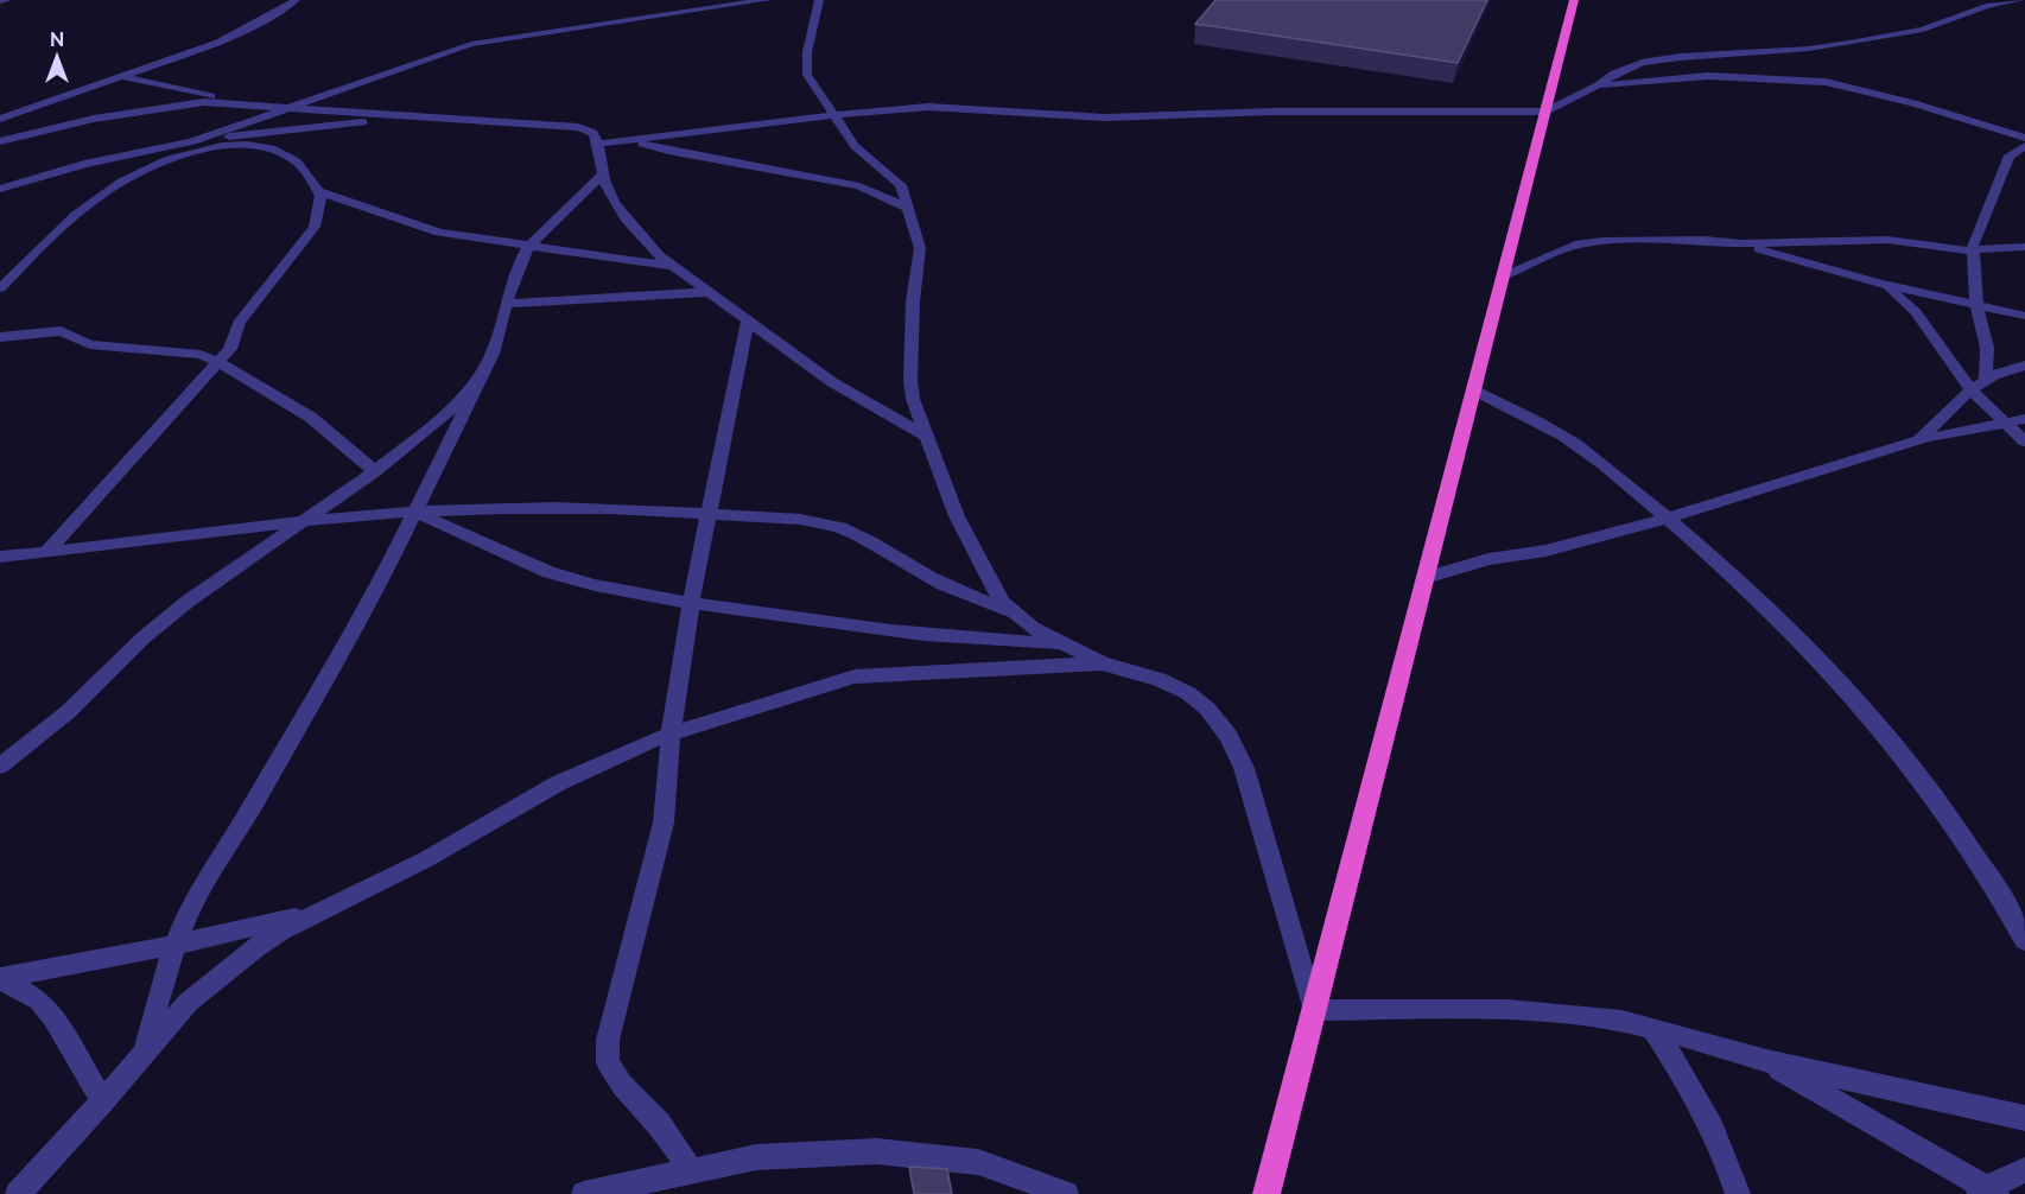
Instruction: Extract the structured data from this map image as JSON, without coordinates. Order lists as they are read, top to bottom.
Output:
{
  "north": "top"
}
